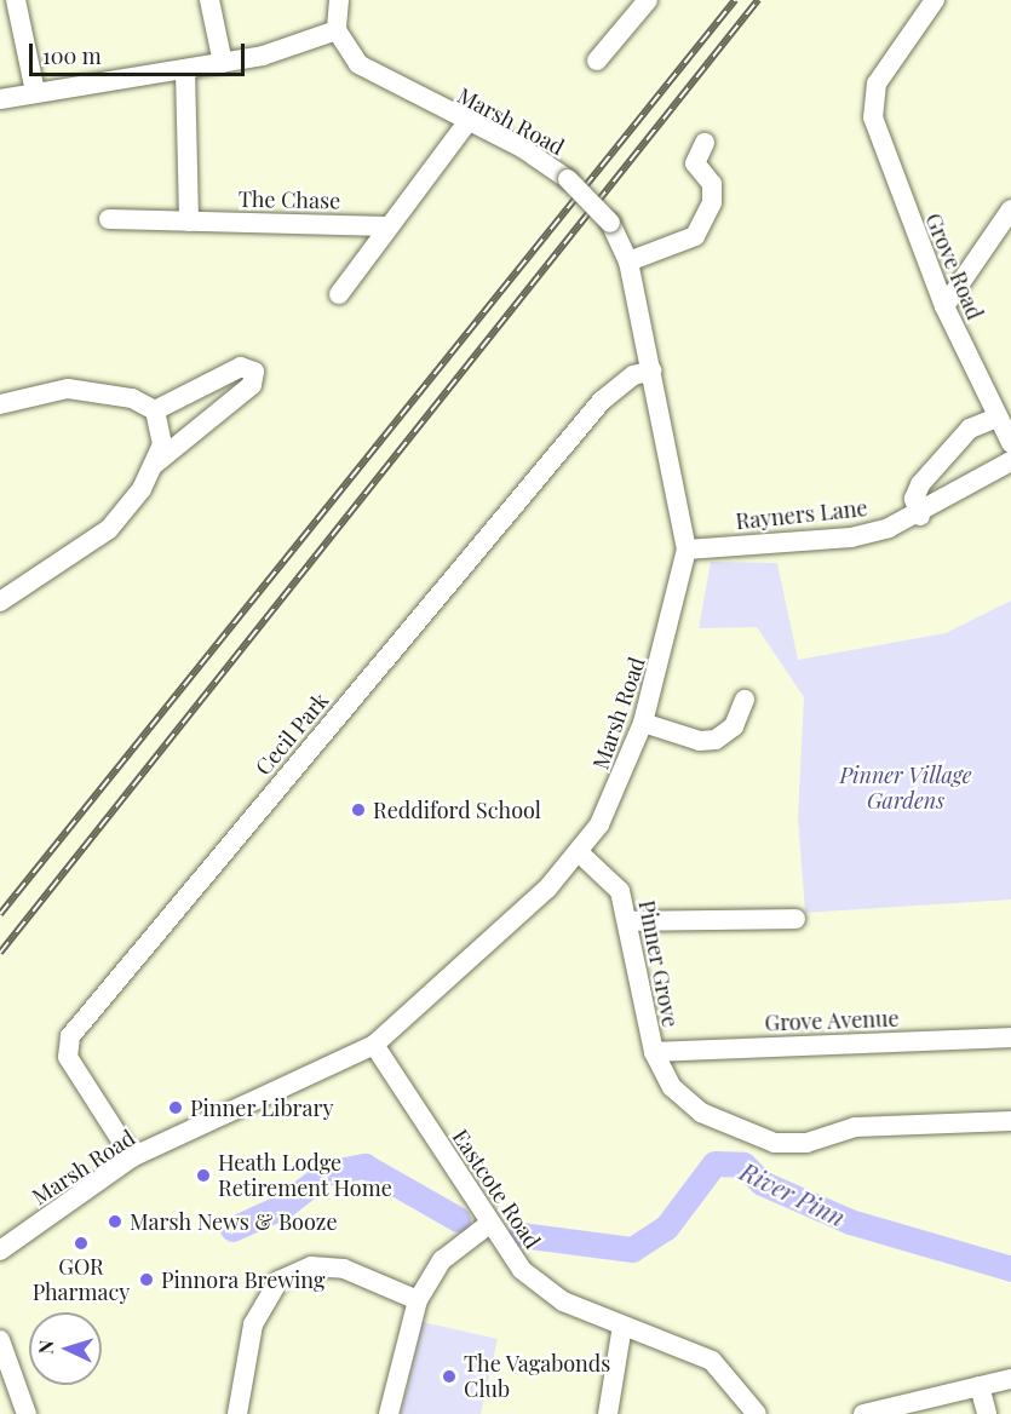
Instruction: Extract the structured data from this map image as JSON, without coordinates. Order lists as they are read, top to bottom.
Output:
{
  "streets": {
    "street": [
      "Marsh Road",
      "The Chase",
      "Grove Road",
      "Rayners Lane",
      "Cecil Park",
      "Pinner Grove",
      "Grove Avenue",
      "Eastcote Road"
    ]
  },
  "crossings": [
    ["Marsh Road", "Rayners Lane"],
    ["Marsh Road", "Cecil Park"],
    ["Marsh Road", "Pinner Grove"],
    ["Marsh Road", "Eastcote Road"],
    ["Pinner Grove", "Grove Avenue"]
  ],
  "water": ["River Pinn"],
  "parks": ["Pinner Village Gardens"],
  "places": [
    "Reddiford School",
    "Pinner Library",
    "Heath Lodge Retirement Home",
    "Marsh News & Booze",
    "GOR Pharmacy",
    "Pinnora Brewing",
    "The Vagabonds Club"
  ],
  "scale_bar": "100 m",
  "north": "left"
}
